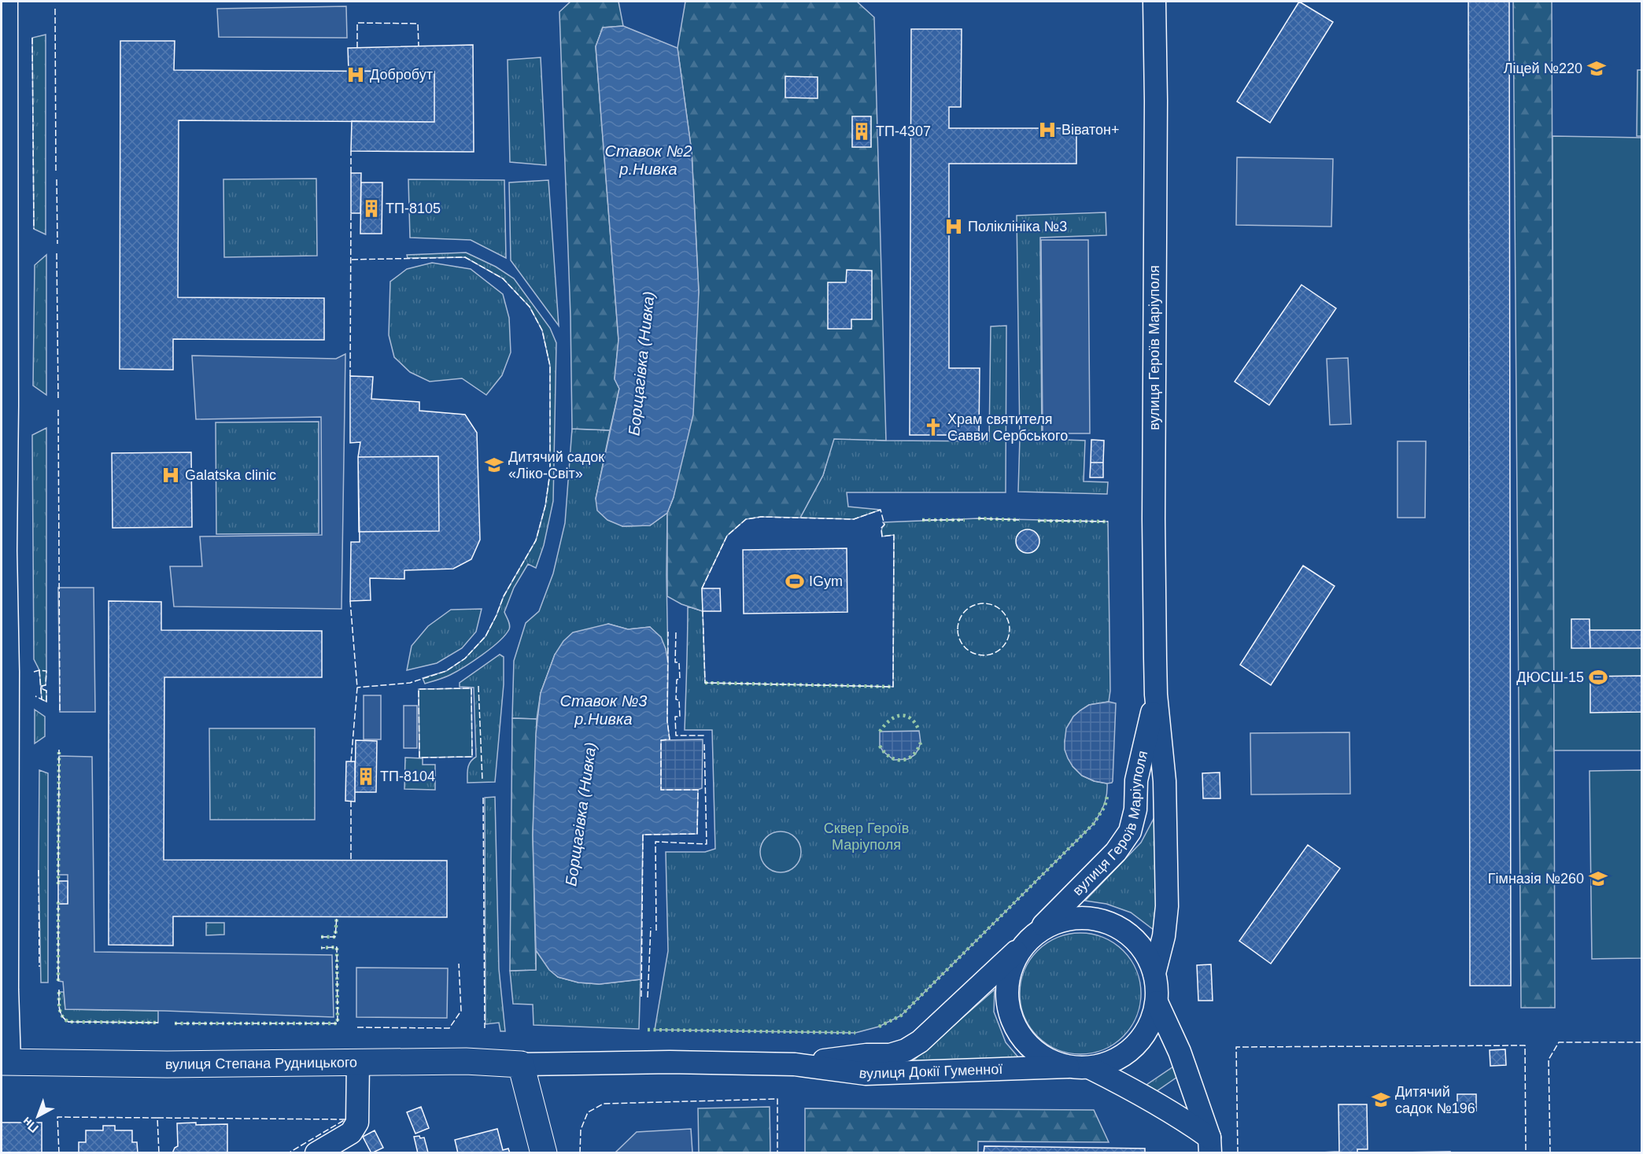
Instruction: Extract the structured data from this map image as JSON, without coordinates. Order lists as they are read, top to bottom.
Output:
{
  "streets": {
    "main road": ["вулиця Степана Рудницького"],
    "street": ["вулиця Героїв Маріуполя", "вулиця Докії Гуменної"]
  },
  "crossings": [
    ["вулиця Героїв Маріуполя", "вулиця Докії Гуменної"],
    ["вулиця Степана Рудницького", "вулиця Докії Гуменної"]
  ],
  "water": ["Ставок №2 р.Нивка", "Борщагівка (Нивка)", "Ставок №3 р.Нивка"],
  "parks": ["Сквер Героїв Маріуполя"],
  "places": {
    "school or university": [
      "Ліцей №220",
      "Дитячий садок «Ліко-Світ»",
      "Гімназія №260",
      "Дитячий садок №196"
    ],
    "hospital": [
      "Добробут",
      "Віватон+",
      "Поліклініка №3",
      "Galatska clinic"
    ],
    "building": ["ТП-4307", "ТП-8105", "ТП-8104"],
    "church": ["Храм святителя Савви Сербського"],
    "sports": ["IGym", "ДЮСШ-15"]
  },
  "north": "bottom left"
}
